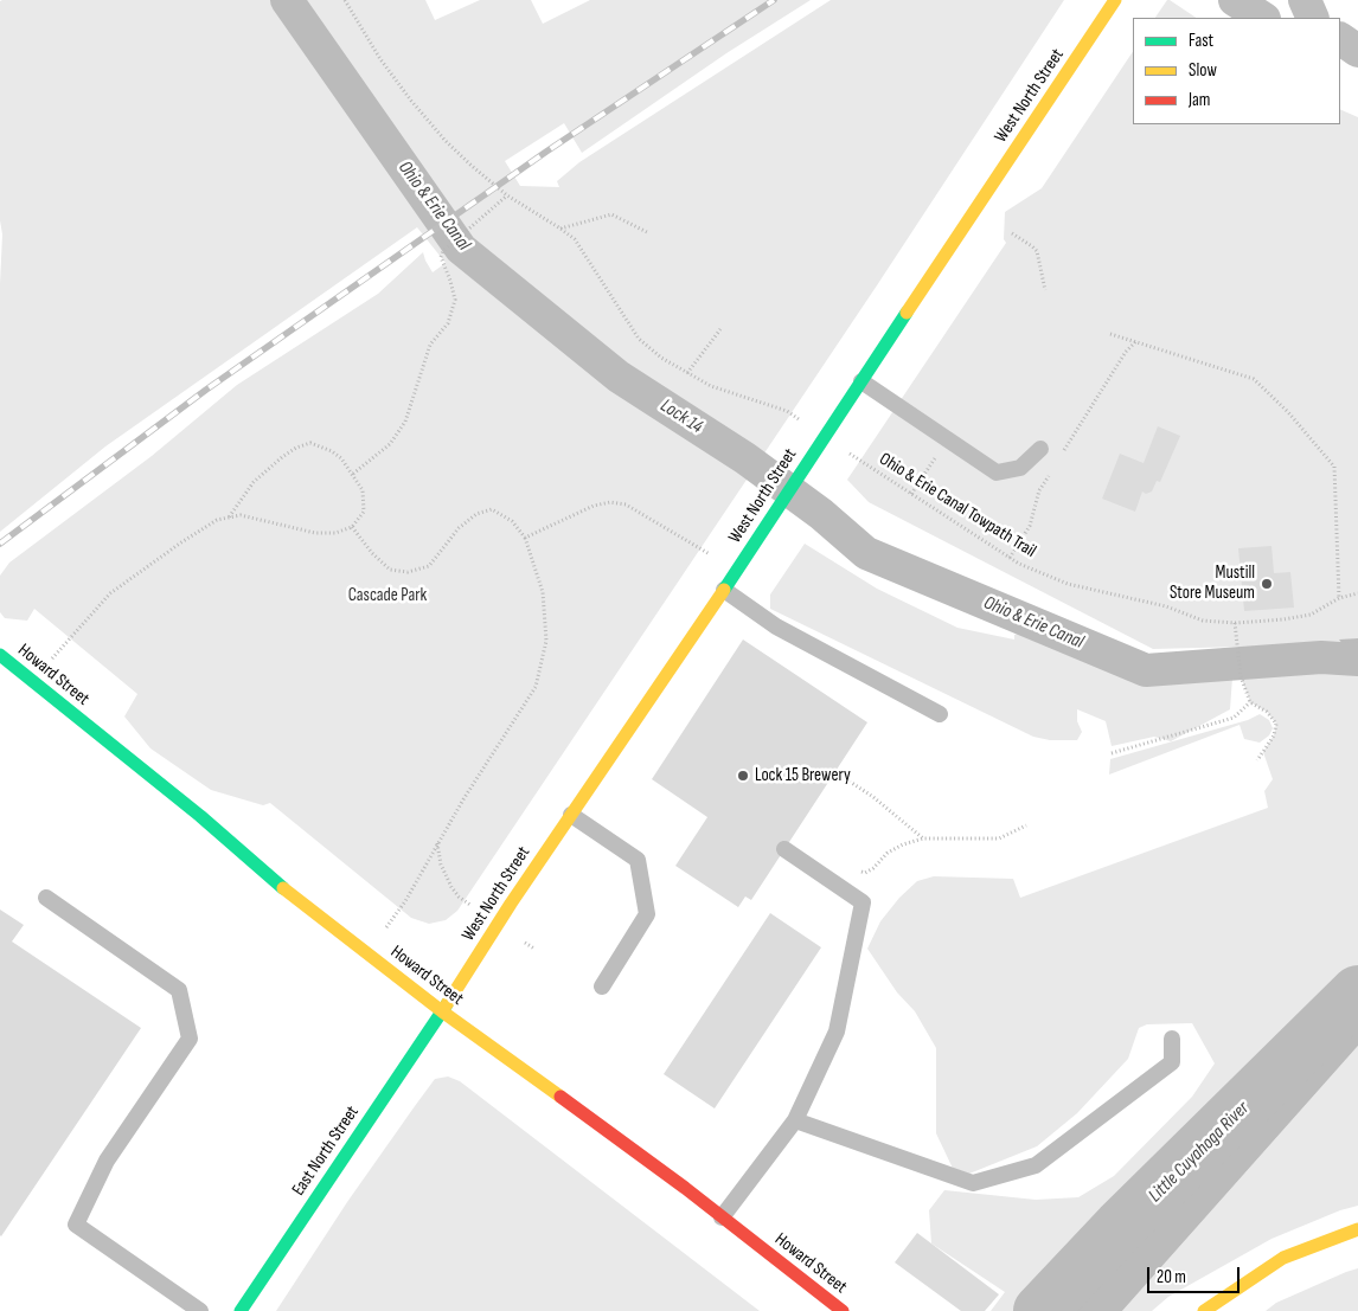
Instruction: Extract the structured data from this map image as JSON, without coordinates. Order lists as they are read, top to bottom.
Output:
{
  "streets": {
    "street": ["West North Street", "Howard Street", "East North Street"],
    "path": ["Ohio & Erie Canal Towpath Trail"]
  },
  "crossings": [
    ["West North Street", "Howard Street"],
    ["West North Street", "East North Street"],
    ["Howard Street", "East North Street"]
  ],
  "water": ["Ohio & Erie Canal", "Lock 14", "Little Cuyahoga River"],
  "parks": ["Cascade Park"],
  "places": ["Mustill Store Museum", "Lock 15 Brewery"],
  "legend": ["Fast", "Slow", "Jam"],
  "scale_bar": "20 m"
}
